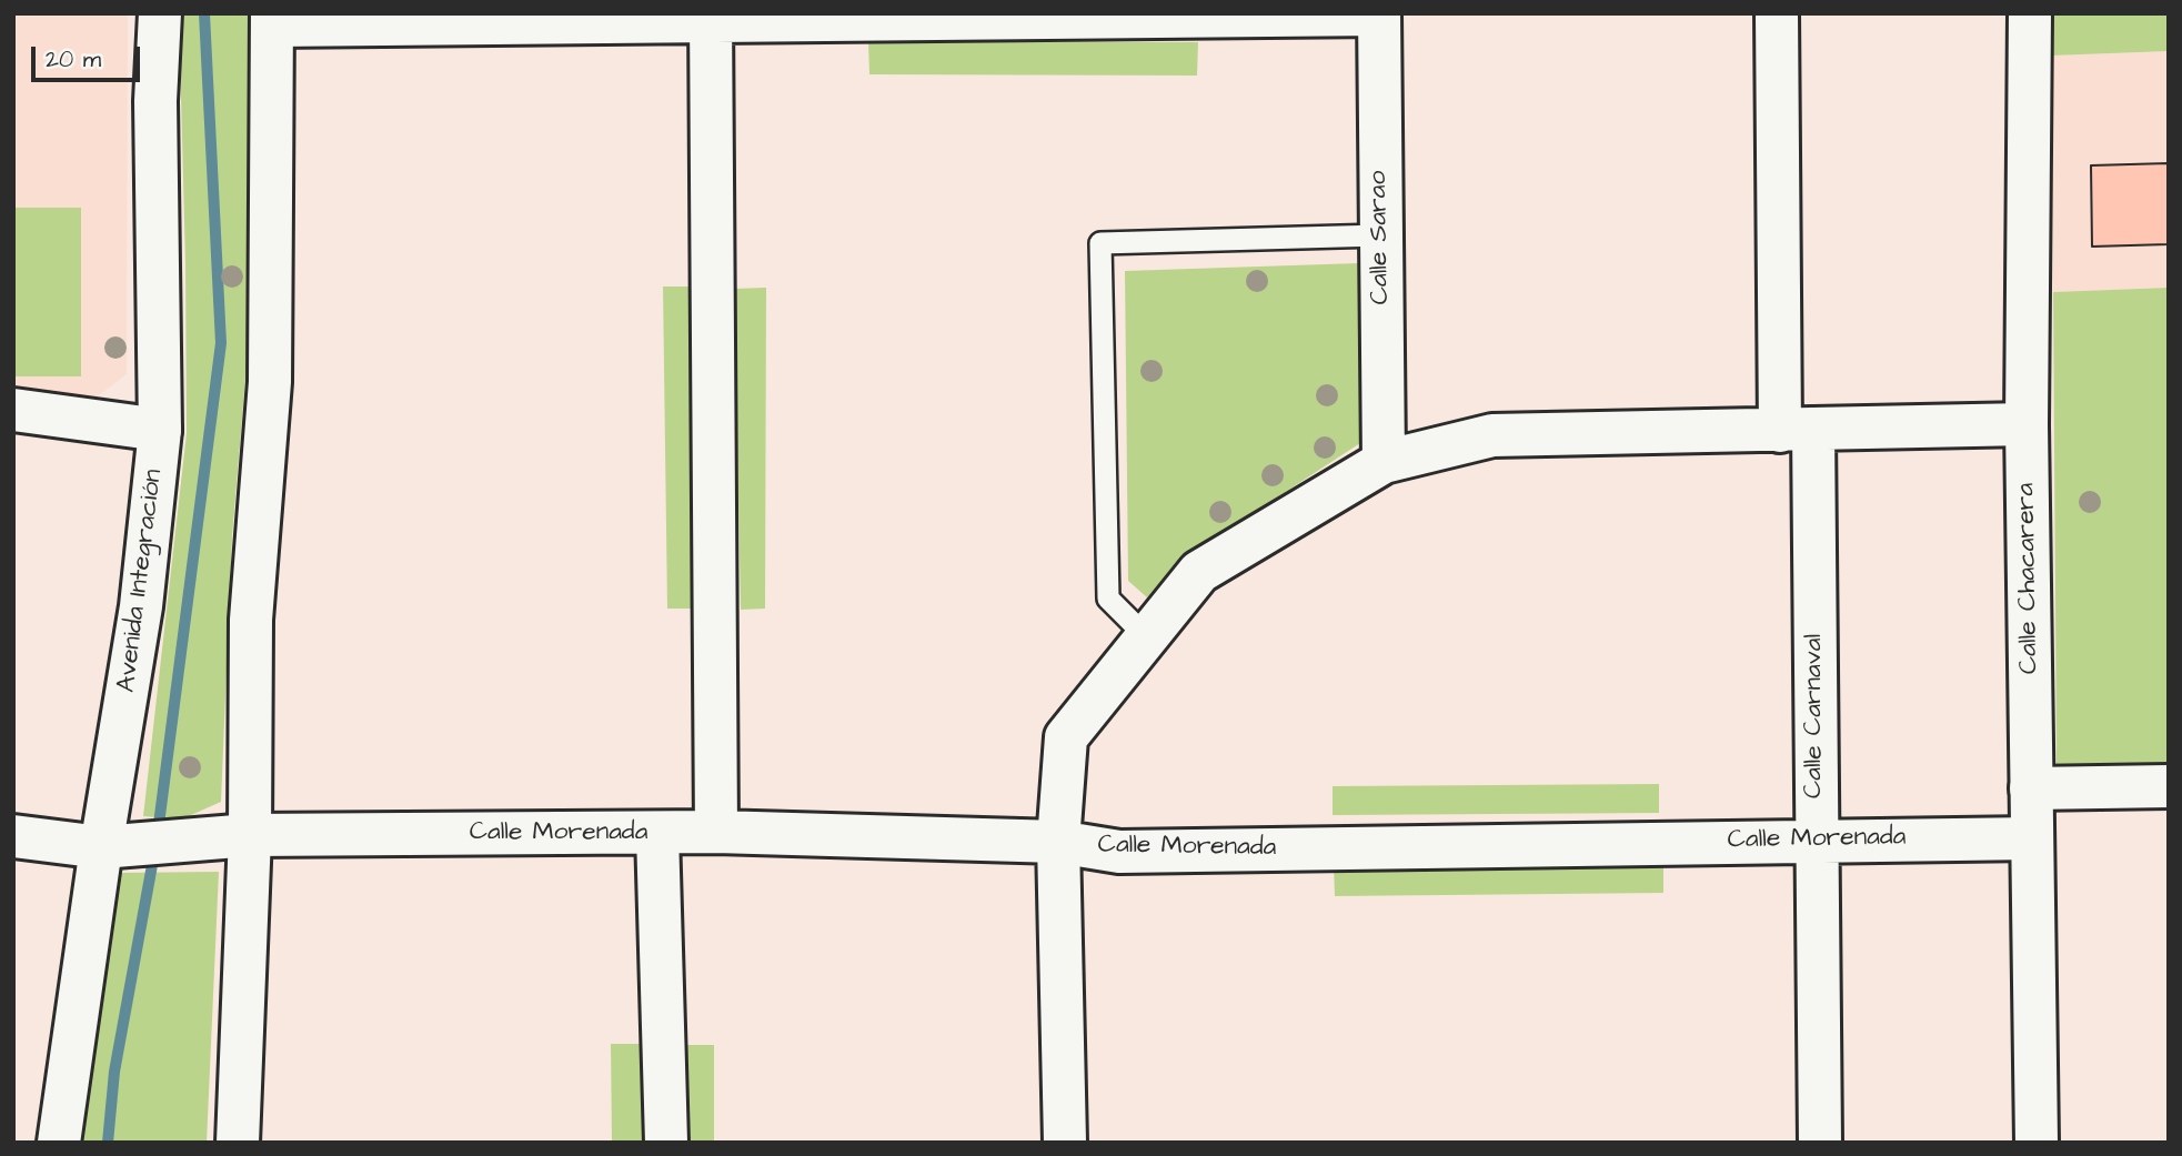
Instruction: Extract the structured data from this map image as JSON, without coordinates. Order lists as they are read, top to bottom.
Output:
{
  "streets": {
    "street": [
      "Calle Sarao",
      "Calle Chacarera",
      "Avenida Integración",
      "Calle Carnaval",
      "Calle Morenada"
    ]
  },
  "crossings": [
    ["Calle Chacarera", "Calle Morenada"],
    ["Avenida Integración", "Calle Morenada"],
    ["Calle Carnaval", "Calle Morenada"]
  ],
  "scale_bar": "20 m"
}
